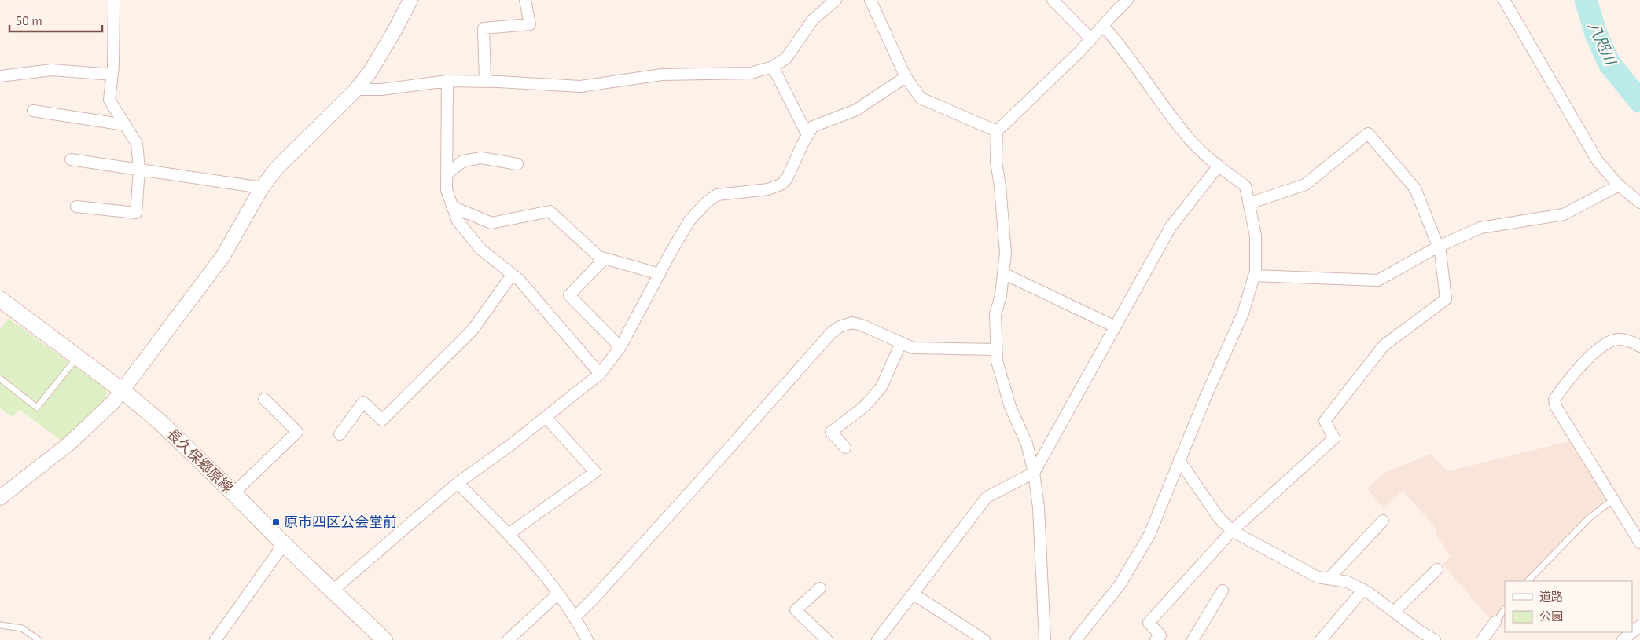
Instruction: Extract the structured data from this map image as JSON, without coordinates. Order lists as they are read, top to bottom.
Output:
{
  "streets": {
    "main road": ["長久保郷原線"]
  },
  "water": ["八咫川"],
  "places": {
    "transit": ["原市四区公会堂前"]
  },
  "legend": ["道路", "公園"],
  "scale_bar": "50 m"
}
